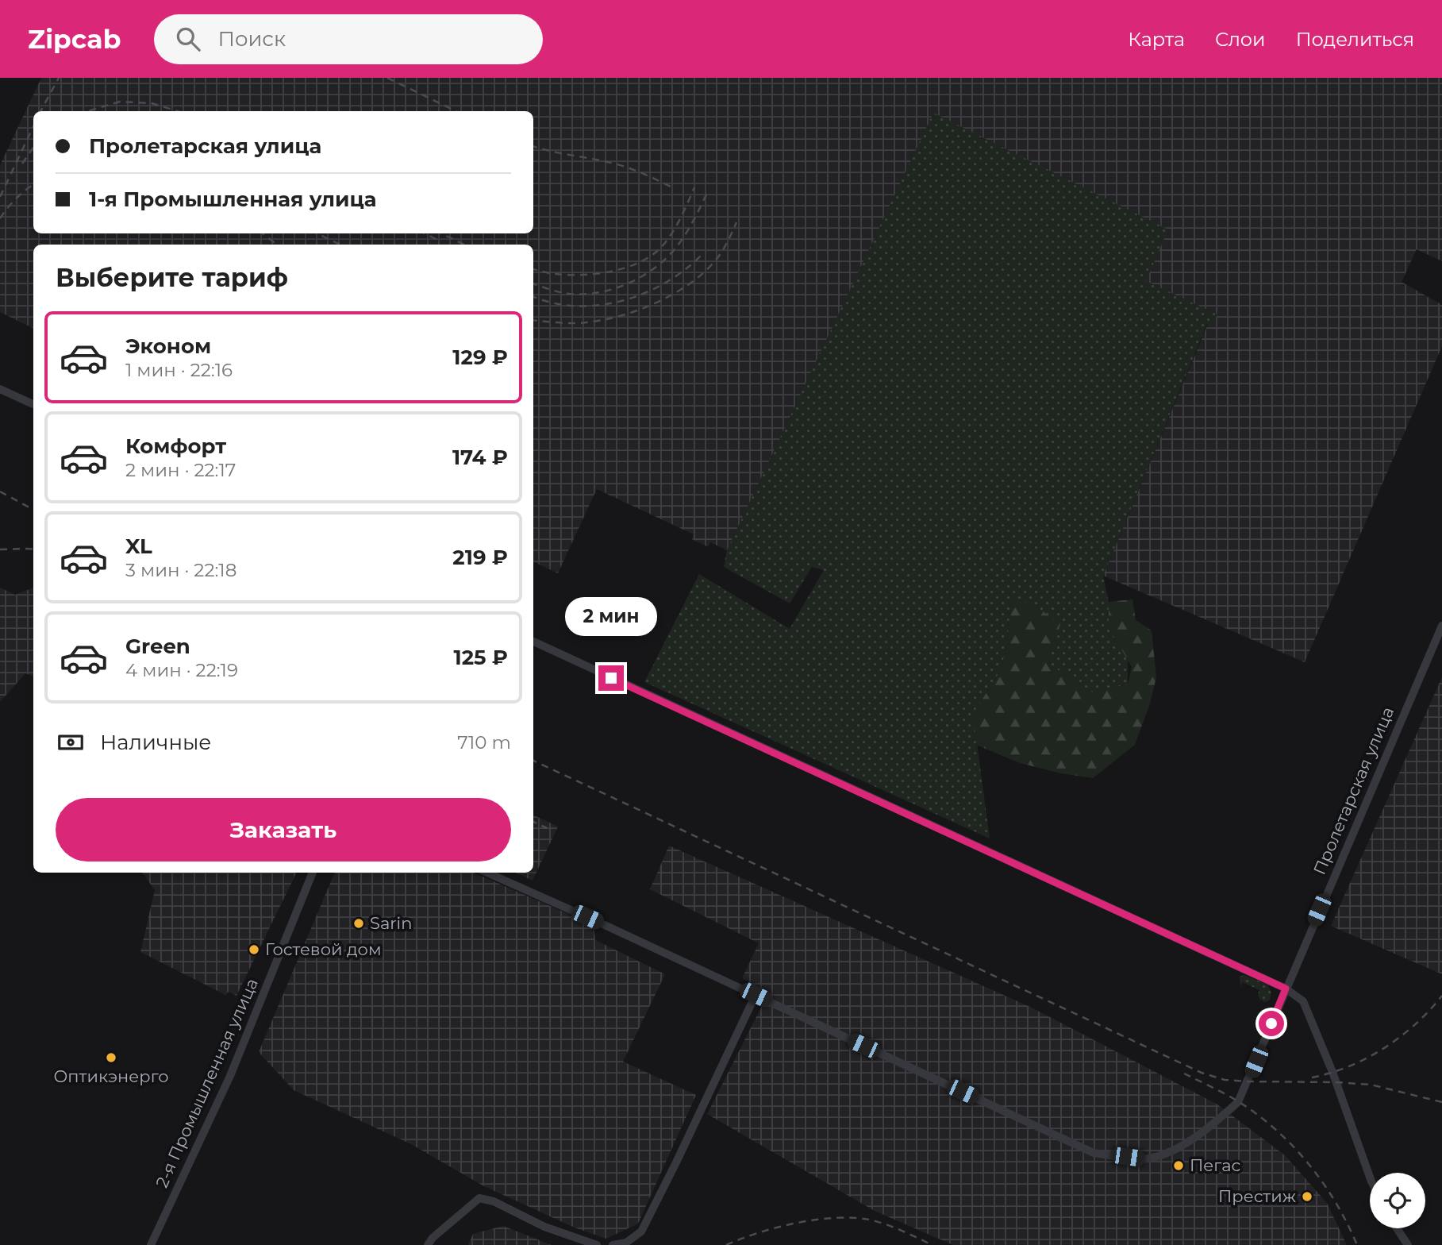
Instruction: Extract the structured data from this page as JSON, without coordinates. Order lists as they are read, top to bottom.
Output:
{
  "streets": {
    "street": ["Пролетарская улица", "2-я Промышленная улица"]
  },
  "places": [
    "Sarin",
    "Гостевой дом",
    "Оптикэнерго",
    "Пегас",
    "Престиж"
  ],
  "page": {
    "header": "Zipcab",
    "search": "Поиск",
    "nav": ["Карта", "Слои", "Поделиться"],
    "banner": ["Пролетарская улица", "1-я Промышленная улица"],
    "heading": "Выберите тариф",
    "list": [
      {
        "name": "Эконом",
        "note": "1 мин · 22:16",
        "value": "129 ₽"
      },
      {
        "name": "Комфорт",
        "note": "2 мин · 22:17",
        "value": "174 ₽"
      },
      {
        "name": "XL",
        "note": "3 мин · 22:18",
        "value": "219 ₽"
      },
      {
        "name": "Green",
        "note": "4 мин · 22:19",
        "value": "125 ₽"
      }
    ],
    "bubble": "2 мин",
    "pay": ["Наличные", "710 m"],
    "buttons": "Заказать"
  }
}
